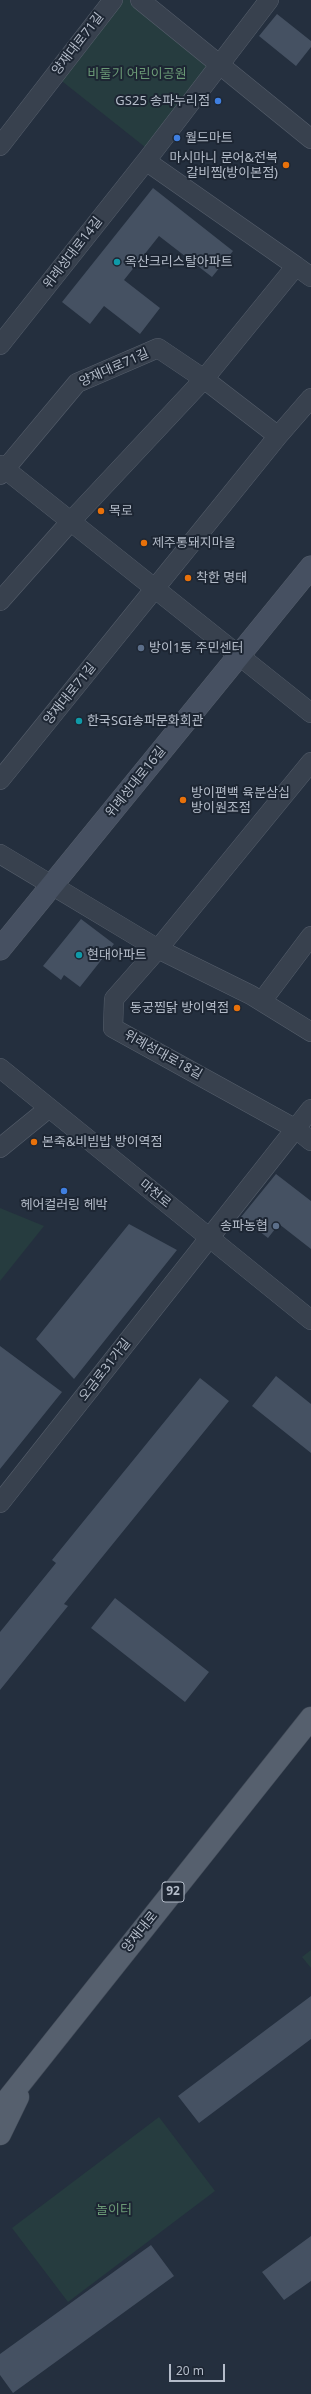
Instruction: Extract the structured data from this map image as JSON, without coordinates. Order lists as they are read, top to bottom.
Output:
{
  "streets": {
    "main road": ["92", "양재대로"],
    "street": [
      "양재대로71길",
      "위례성대로14길",
      "위례성대로16길",
      "위례성대로18길",
      "마천로",
      "오금로31가길"
    ]
  },
  "crossings": [
    ["양재대로71길", "위례성대로16길"],
    ["마천로", "오금로31가길"]
  ],
  "parks": ["비둘기 어린이공원", "놀이터"],
  "places": [
    "GS25 송파누리점",
    "월드마트",
    "마시마니 문어&전복 갈비찜(방이본점)",
    "옥산크리스탈아파트",
    "목로",
    "제주통돼지마을",
    "착한 명태",
    "방이1동 주민센터",
    "한국SGI송파문화회관",
    "방이편백 육분삼십 방이원조점",
    "현대아파트",
    "동궁찜닭 방이역점",
    "본죽&비빔밥 방이역점",
    "헤어컬러링 헤박",
    "송파농협"
  ],
  "scale_bar": "20 m"
}
